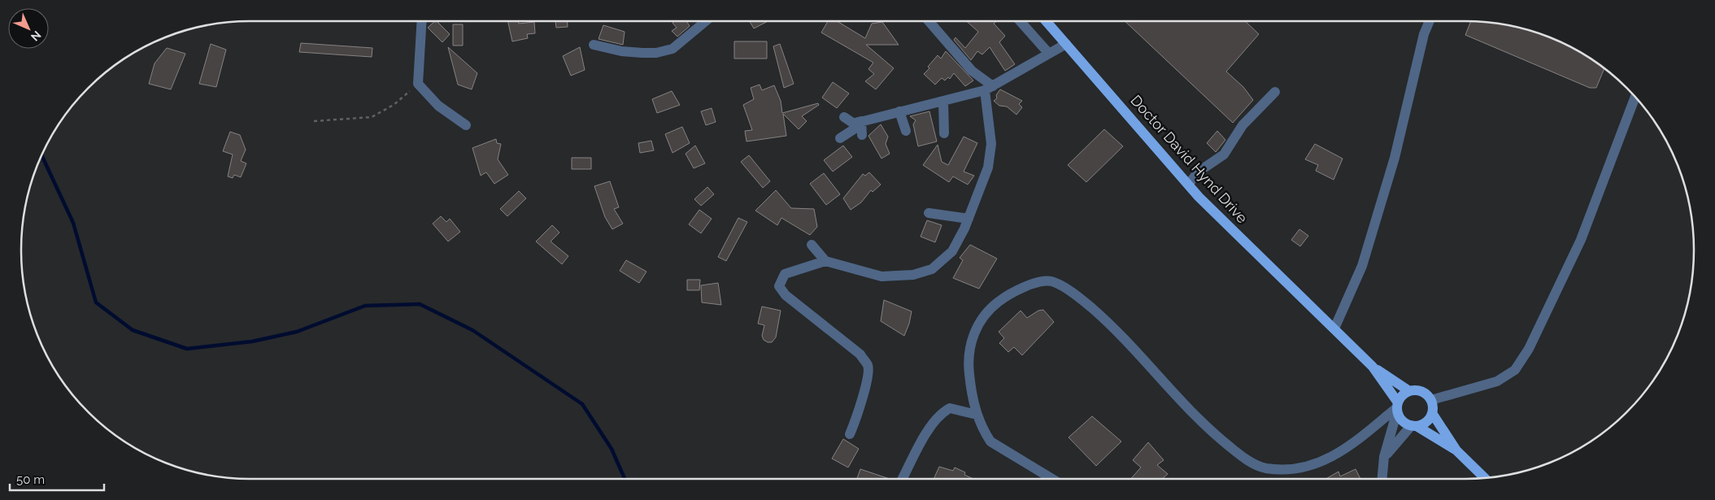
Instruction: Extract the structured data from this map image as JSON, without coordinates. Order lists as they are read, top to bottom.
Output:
{
  "streets": {
    "main road": ["Doctor David Hynd Drive"]
  },
  "scale_bar": "50 m",
  "north": "bottom right"
}
